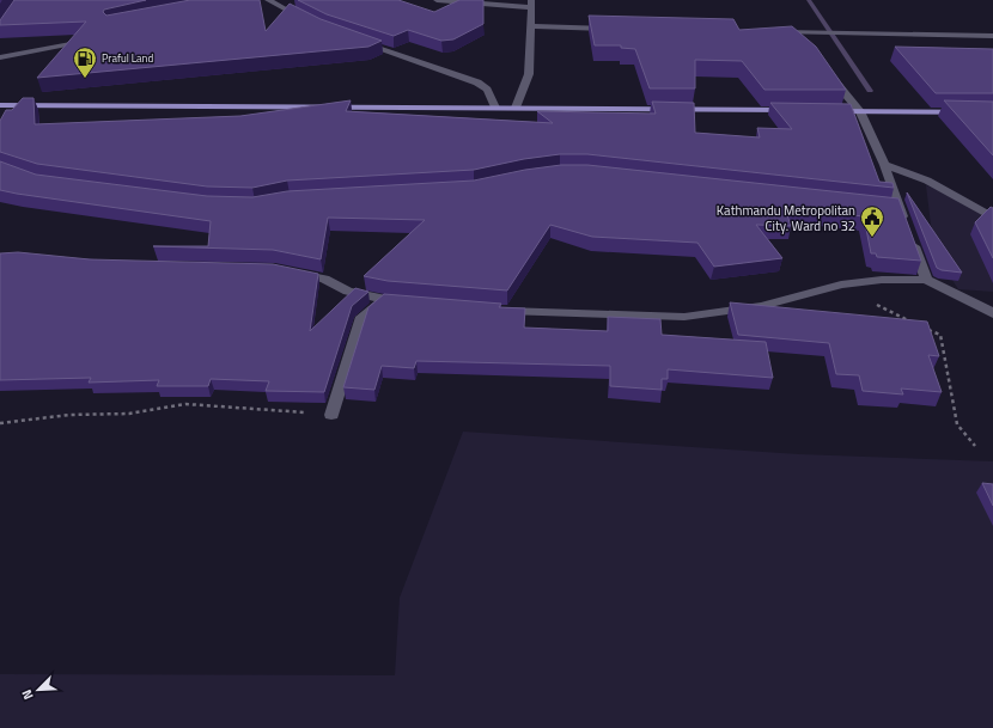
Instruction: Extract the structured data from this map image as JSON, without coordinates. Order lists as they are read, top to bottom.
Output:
{
  "places": {
    "fuel station": ["Praful Land"],
    "public building": ["Kathmandu Metropolitan City. Ward no 32"]
  },
  "north": "bottom left"
}
